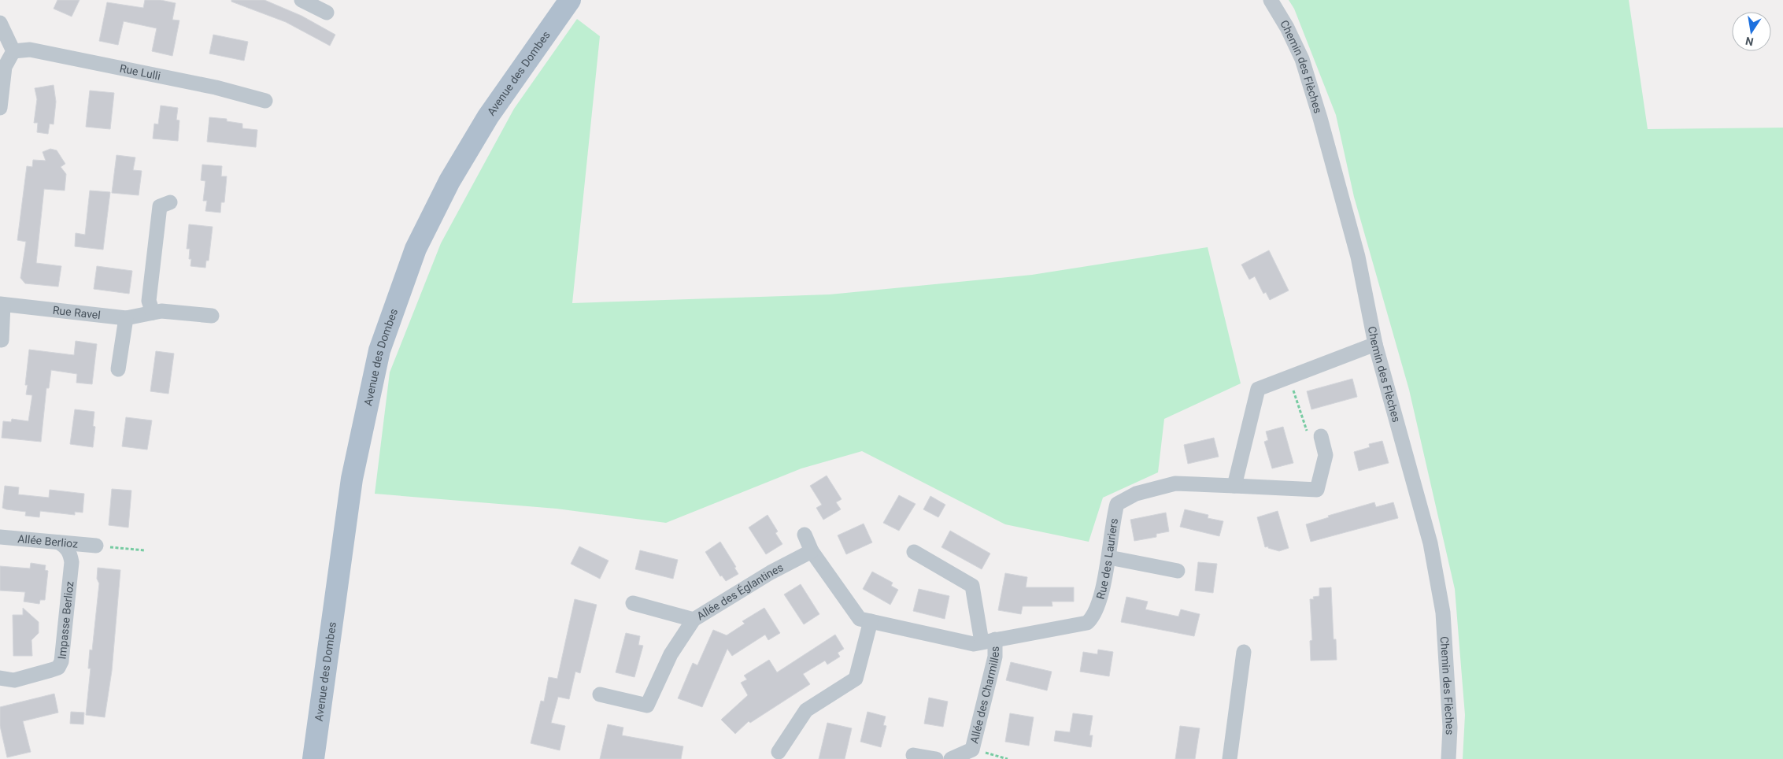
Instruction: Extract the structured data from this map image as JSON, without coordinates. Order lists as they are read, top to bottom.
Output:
{
  "streets": {
    "main road": ["Avenue des Dombes"],
    "street": [
      "Chemin des Flèches",
      "Rue Lulli",
      "Rue Ravel",
      "Allée Berlioz",
      "Rue des Lauriers",
      "Allée des Églantines",
      "Impasse Berlioz",
      "Allée des Charmilles"
    ]
  },
  "crossings": [
    ["Allée Berlioz", "Impasse Berlioz"],
    ["Rue des Lauriers", "Allée des Églantines"],
    ["Rue des Lauriers", "Allée des Charmilles"]
  ],
  "north": "bottom"
}
